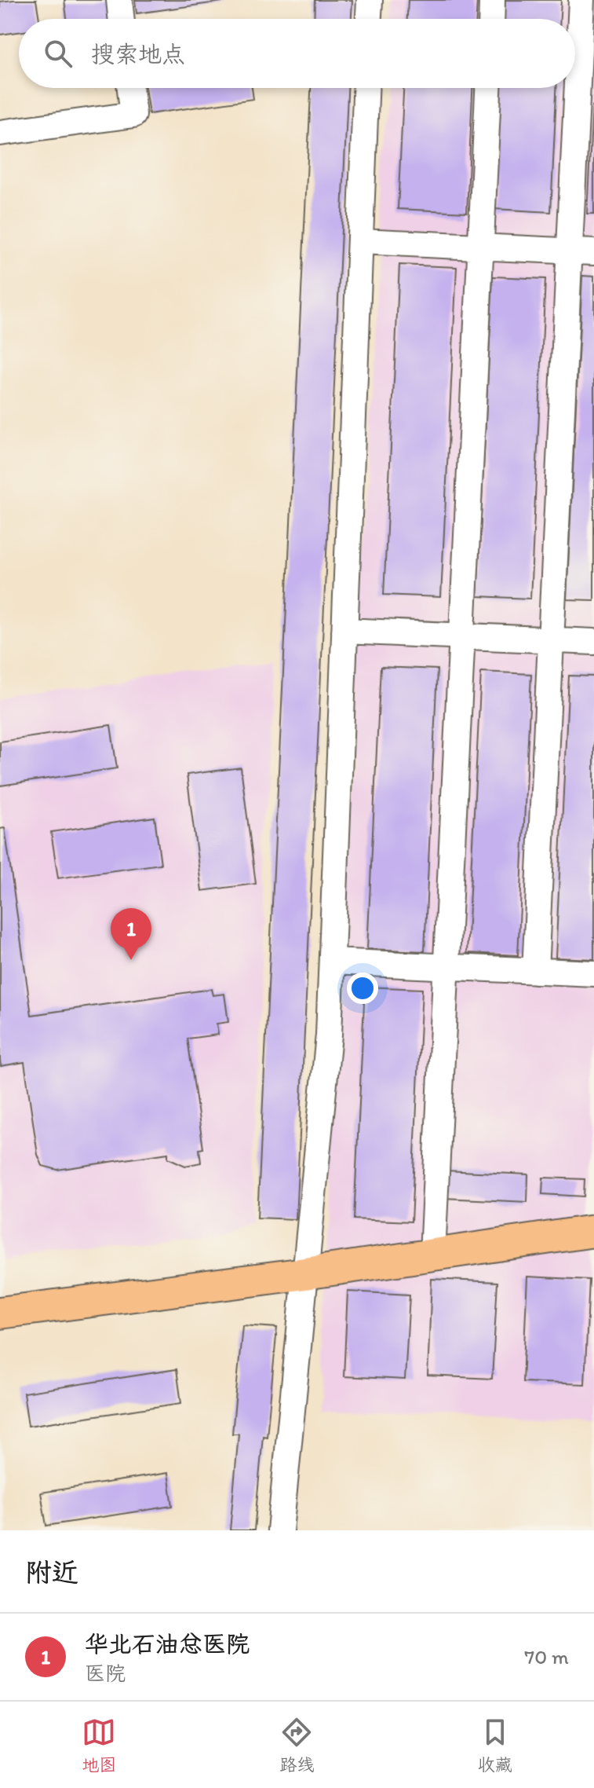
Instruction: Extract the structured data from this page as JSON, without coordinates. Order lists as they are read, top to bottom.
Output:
{
  "page": {
    "search": "搜索地点",
    "pins": "1",
    "heading": "附近",
    "list": [
      {
        "mark": "1",
        "name": "华北石油总医院",
        "note": "医院",
        "value": "70 m"
      }
    ],
    "nav": ["地图", "路线", "收藏"]
  }
}
